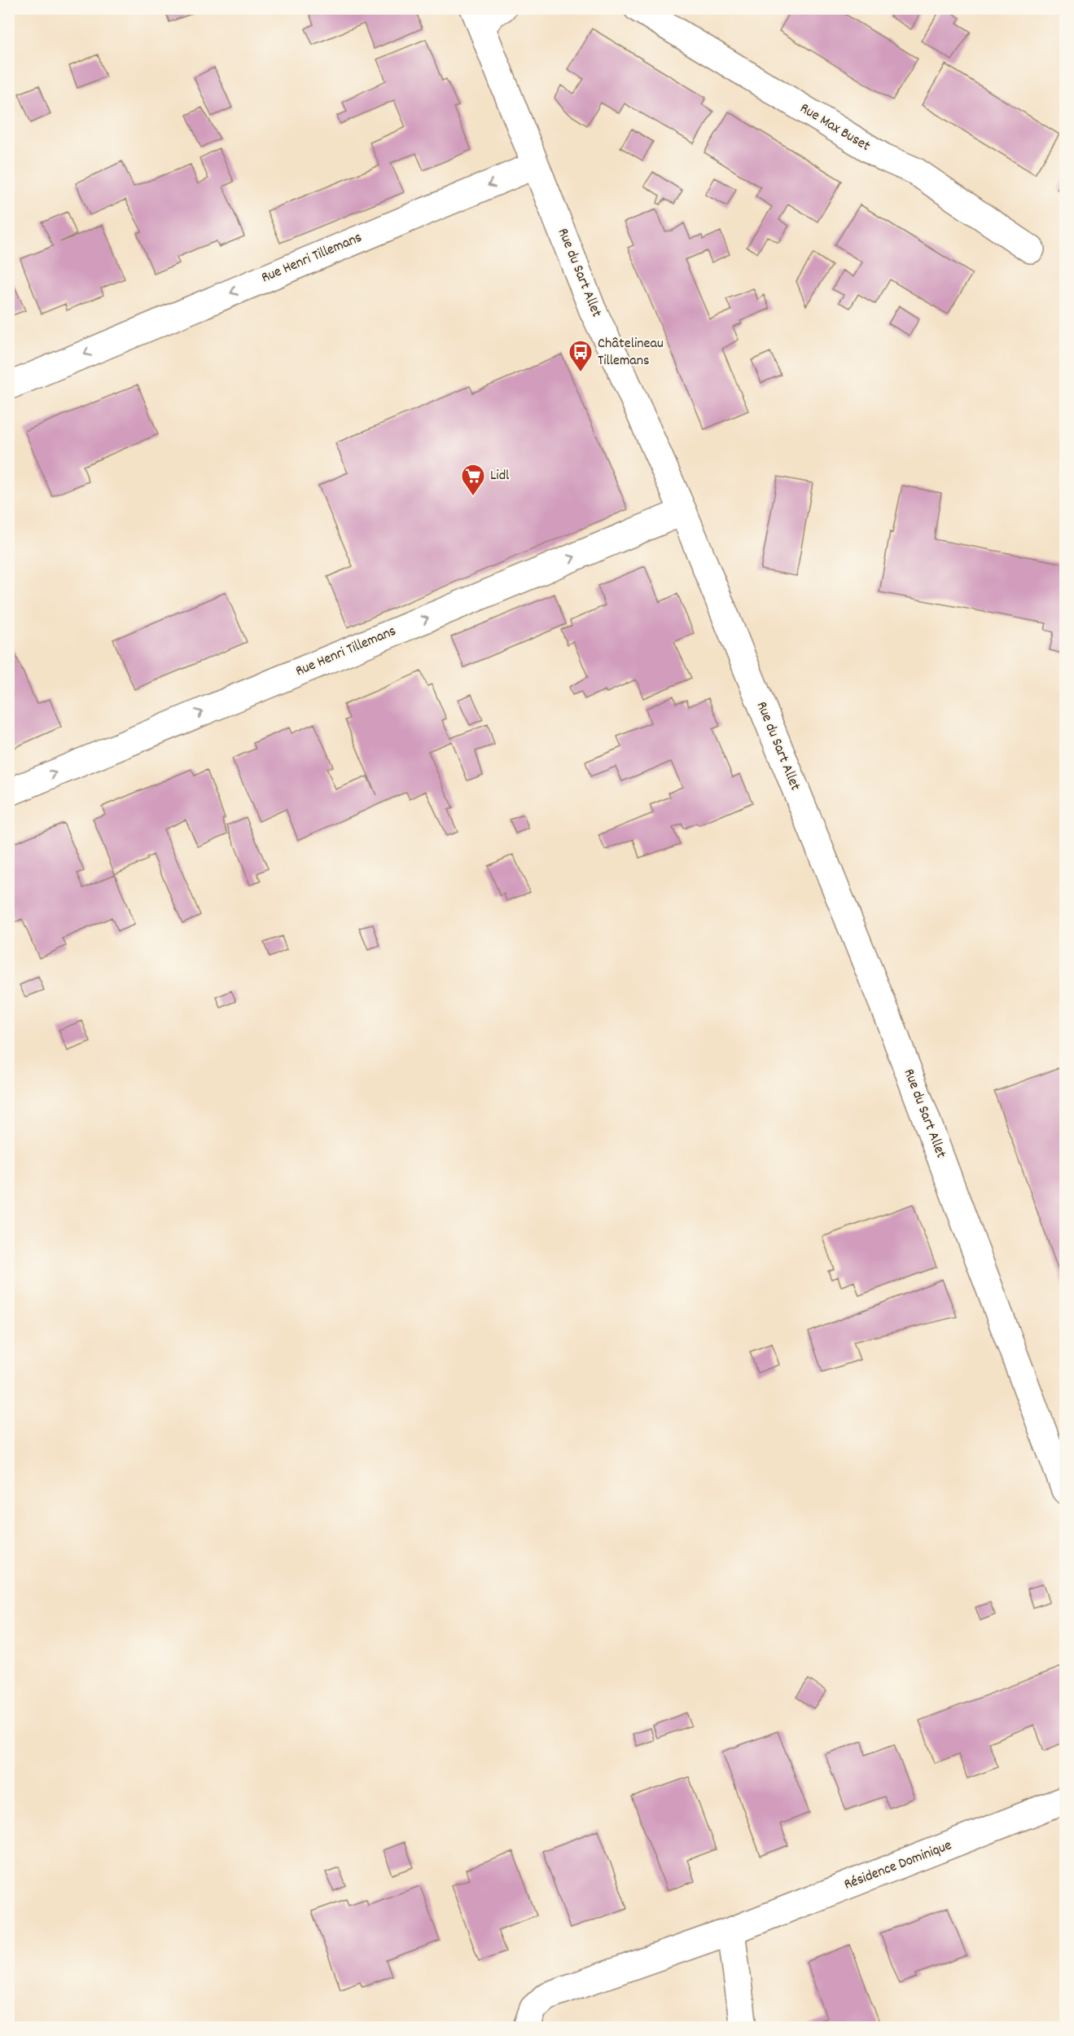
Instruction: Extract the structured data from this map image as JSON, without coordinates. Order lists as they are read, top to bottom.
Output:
{
  "streets": {
    "street": [
      "Rue Max Buset",
      "Rue Henri Tillemans",
      "Rue du Sart Allet",
      "Résidence Dominique"
    ]
  },
  "crossings": [
    ["Rue Henri Tillemans", "Rue du Sart Allet"]
  ],
  "places": {
    "bus stop": ["Châtelineau Tillemans"],
    "supermarket": ["Lidl"]
  }
}
